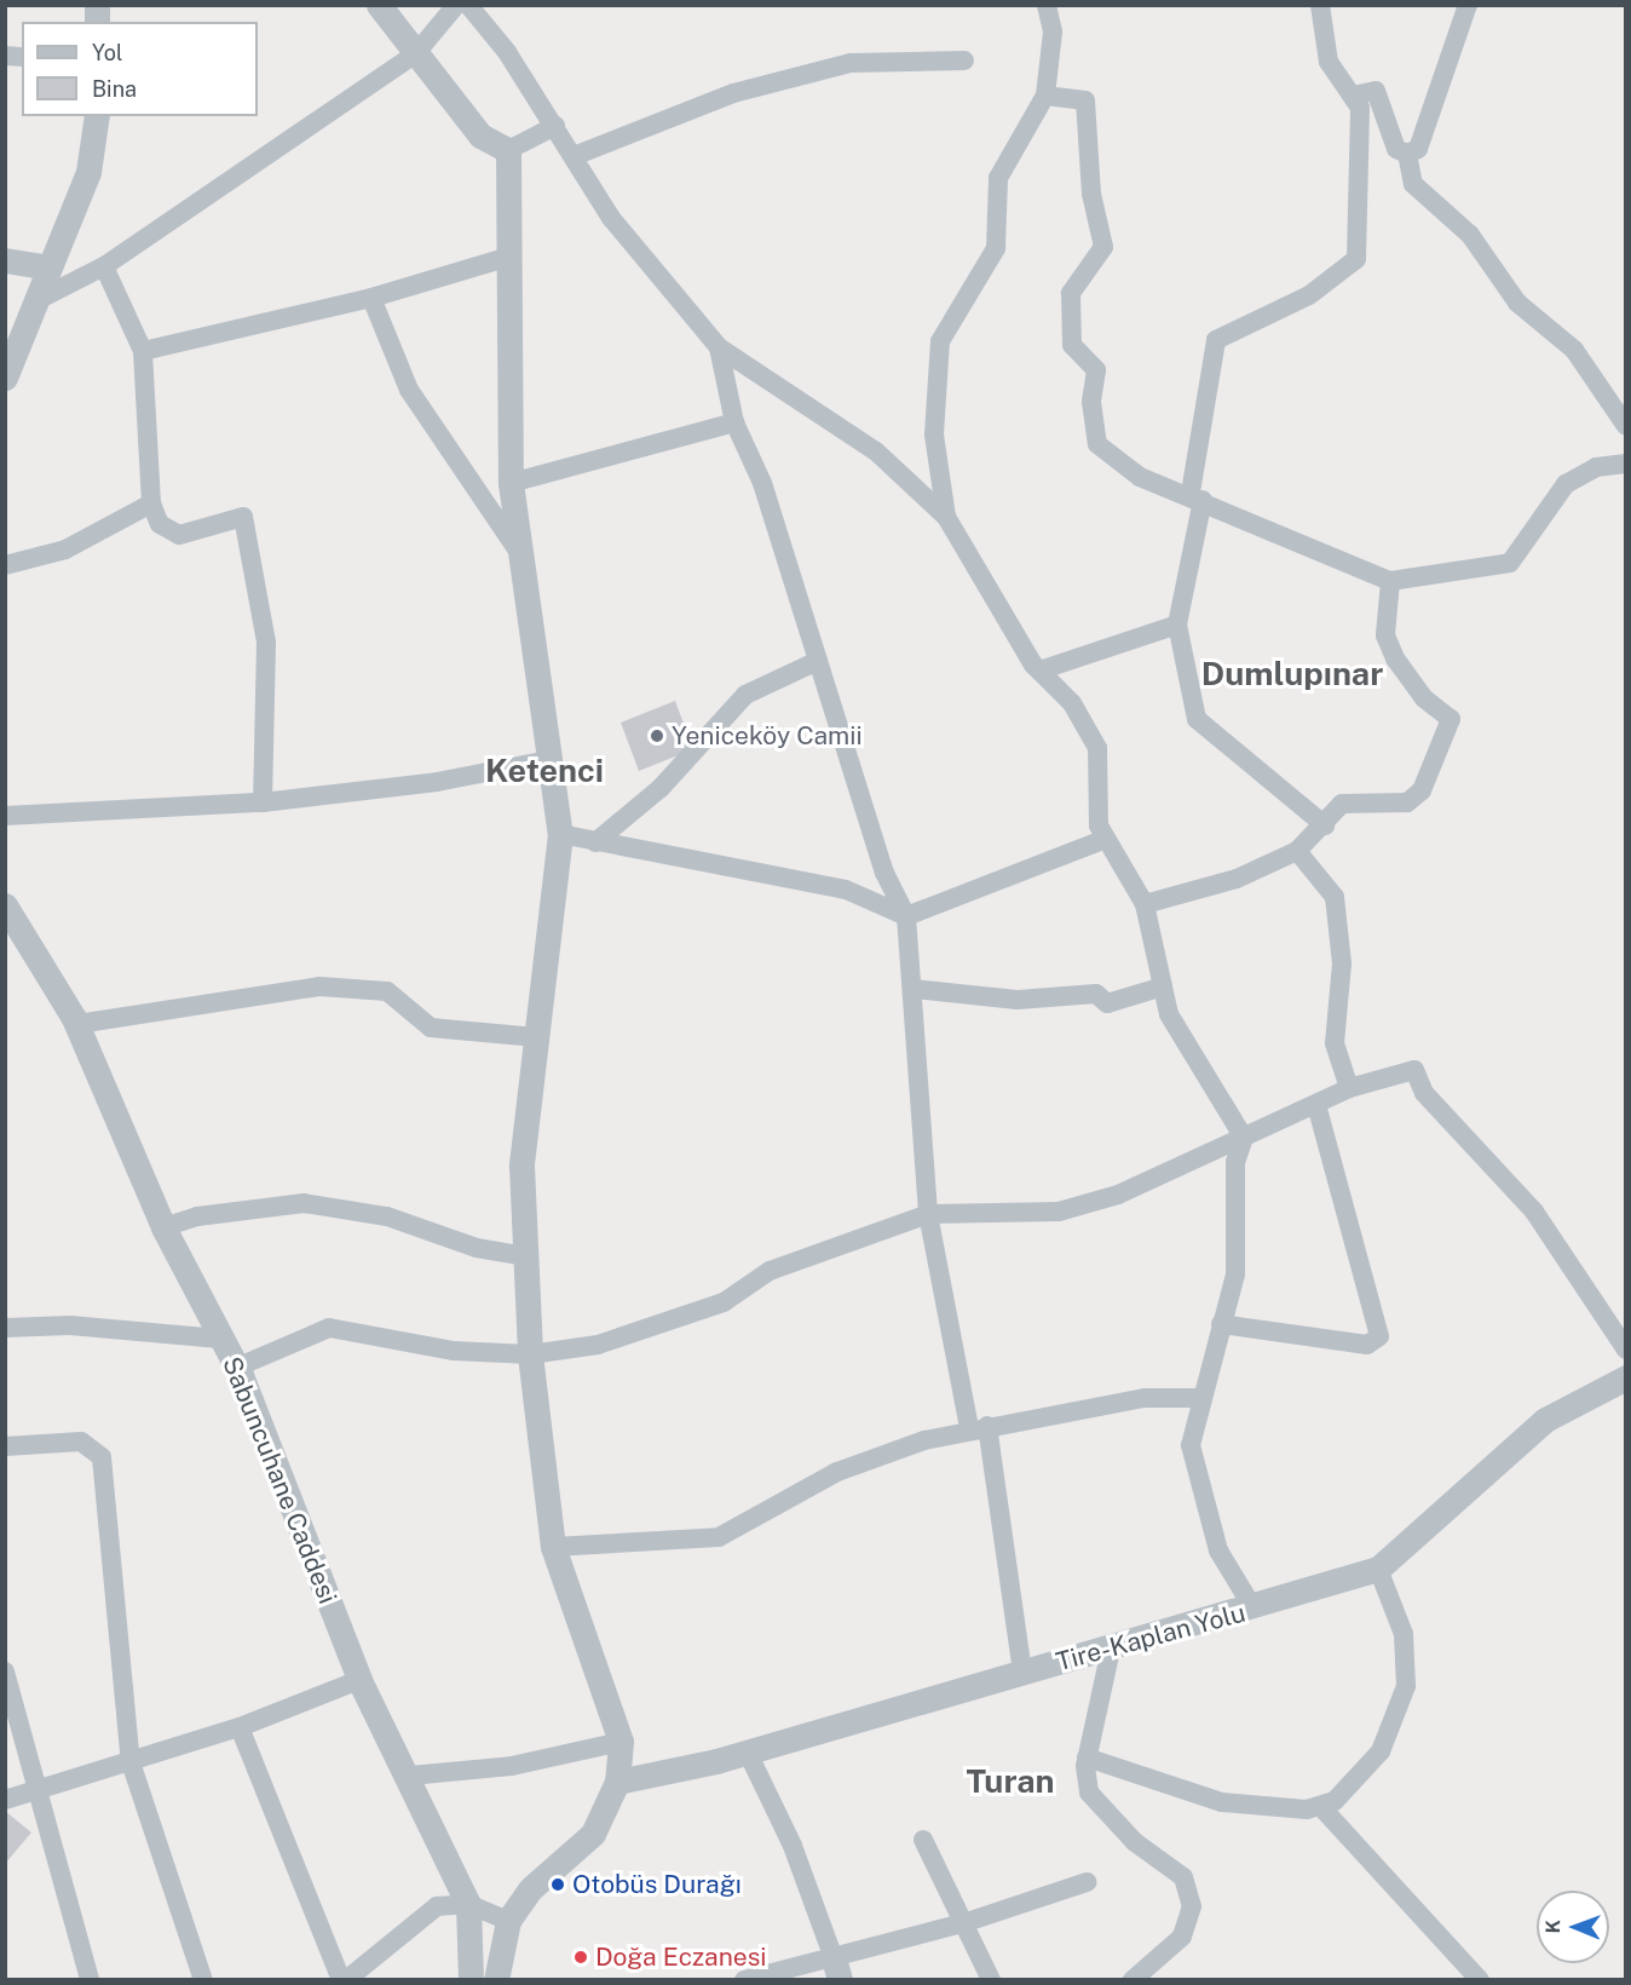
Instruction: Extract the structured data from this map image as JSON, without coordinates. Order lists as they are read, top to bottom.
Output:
{
  "streets": {
    "street": ["Sabuncuhane Caddesi", "Tire-Kaplan Yolu"]
  },
  "districts": ["Dumlupınar", "Ketenci", "Turan"],
  "places": ["Yeniceköy Camii", "Otobüs Durağı", "Doğa Eczanesi"],
  "legend": ["Yol", "Bina"],
  "north": "left"
}
